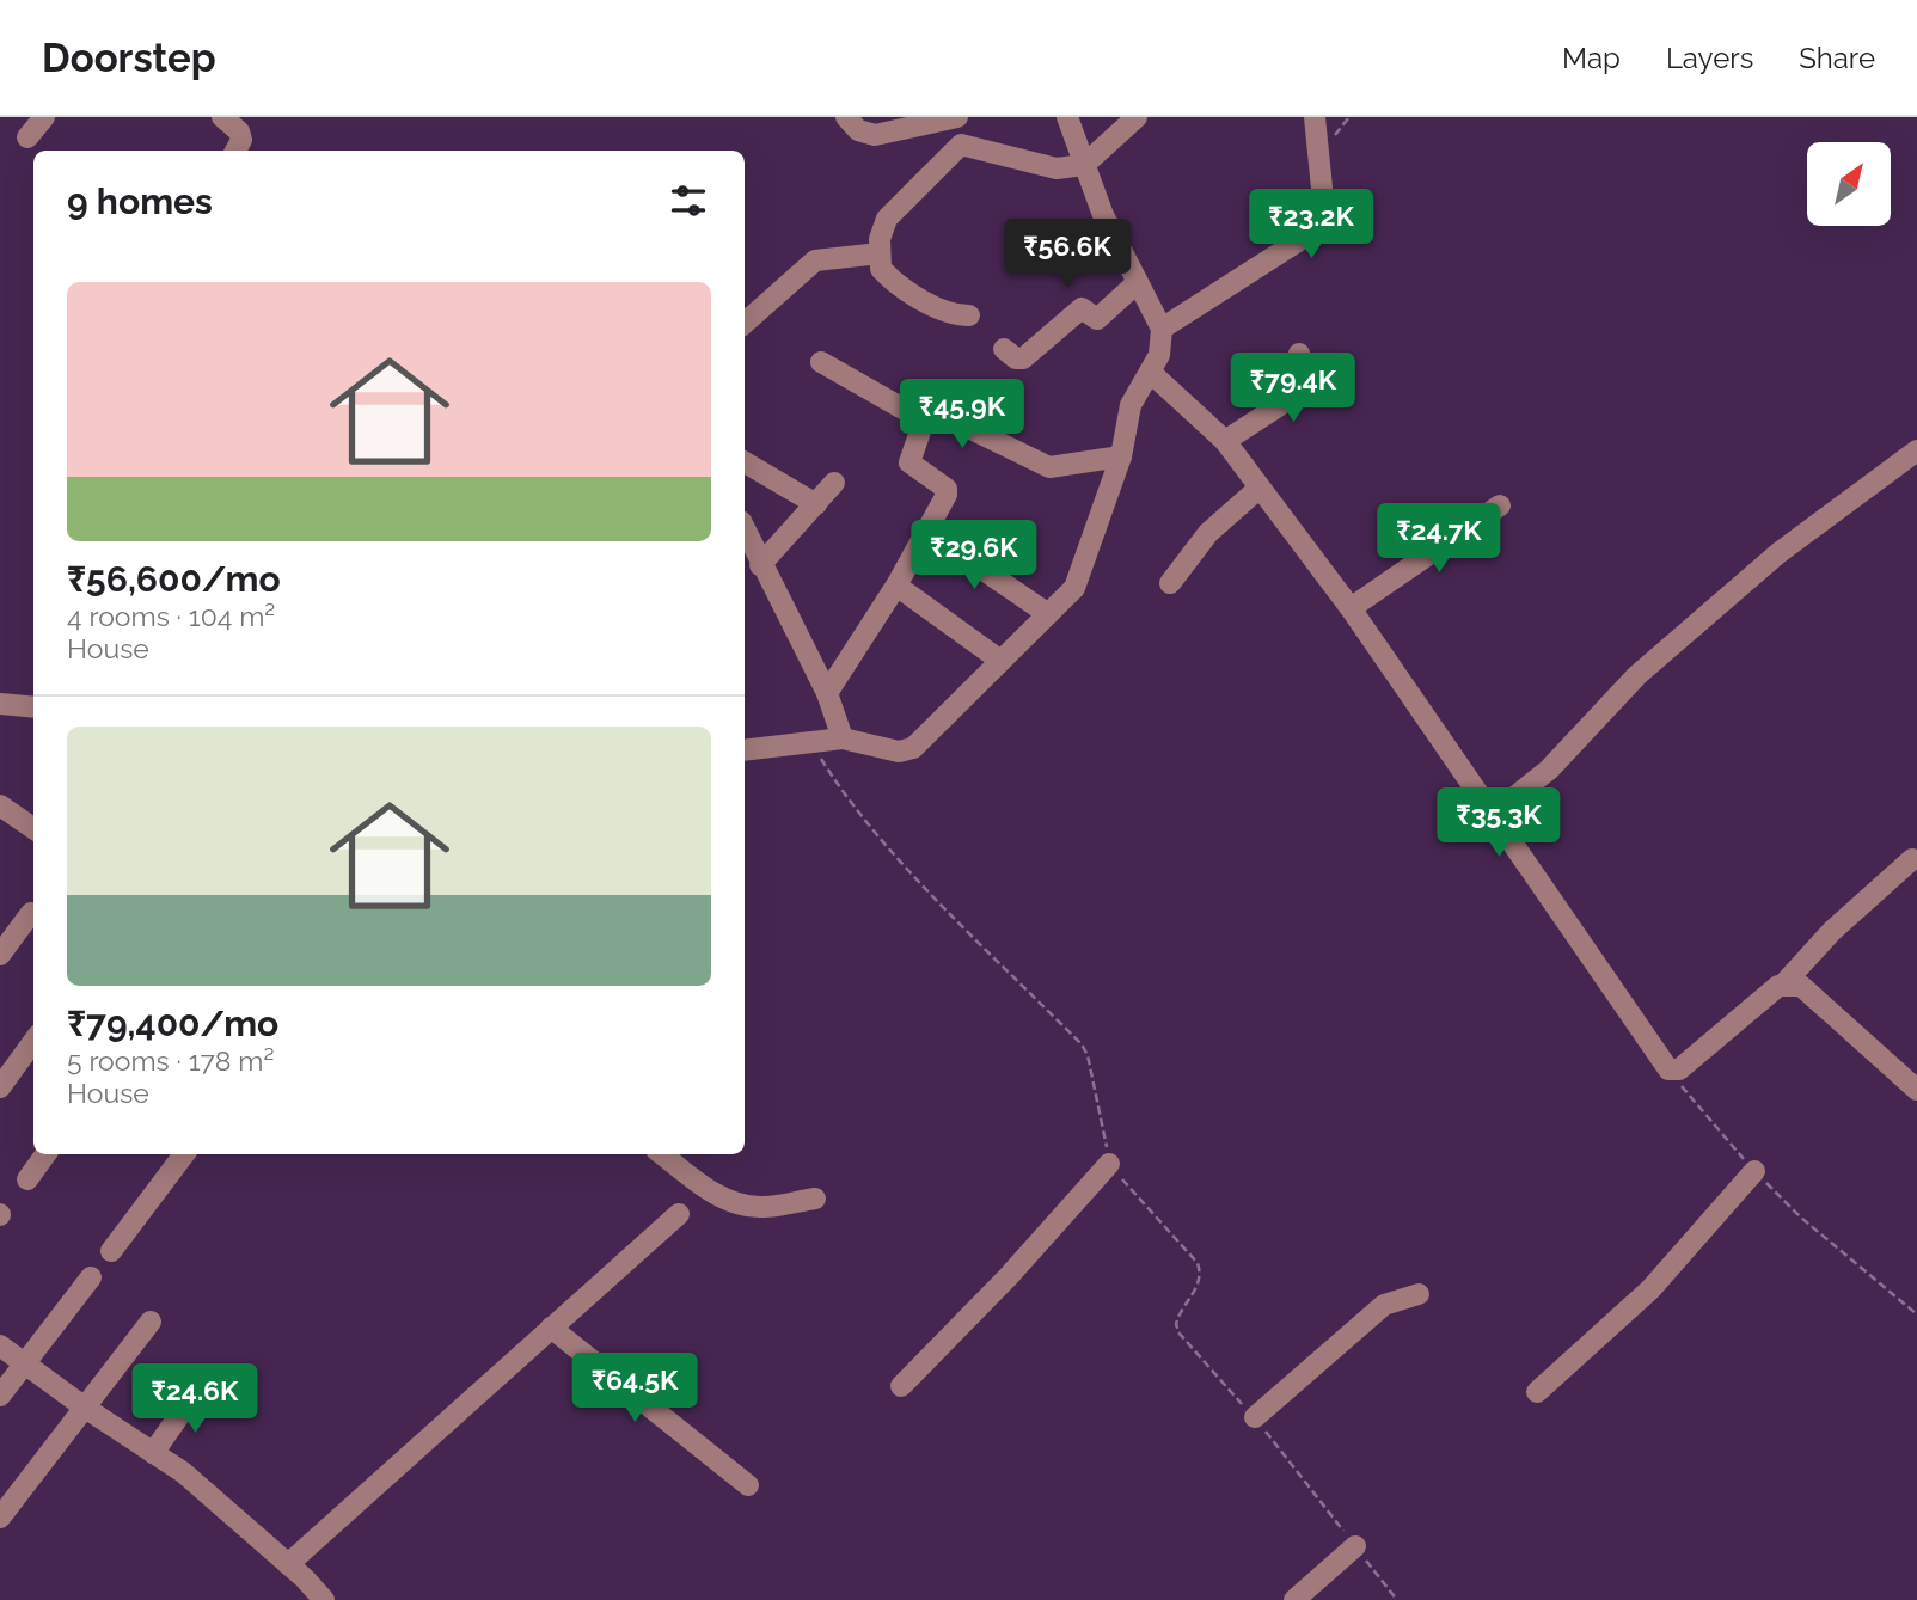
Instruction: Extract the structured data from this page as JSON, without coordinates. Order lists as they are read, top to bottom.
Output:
{
  "north": "top right",
  "page": {
    "header": "Doorstep",
    "nav": ["Map", "Layers", "Share"],
    "heading": "9 homes",
    "price": [
      "₹23.2K",
      "₹56.6K",
      "₹79.4K",
      "₹45.9K",
      "₹24.7K",
      "₹29.6K",
      "₹35.3K",
      "₹64.5K",
      "₹24.6K"
    ],
    "list": [
      {
        "name": "₹56,600/mo",
        "note": "4 rooms · 104 m² · House"
      },
      {
        "name": "₹79,400/mo",
        "note": "5 rooms · 178 m² · House"
      }
    ]
  }
}
